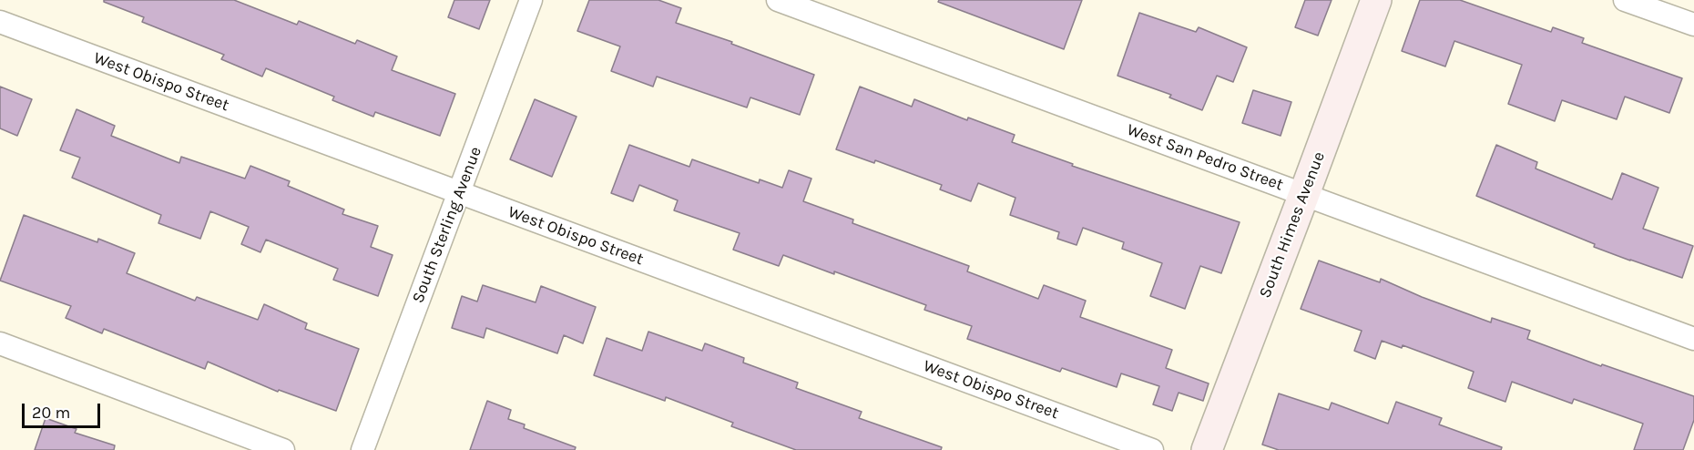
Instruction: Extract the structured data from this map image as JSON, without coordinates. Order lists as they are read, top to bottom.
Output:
{
  "streets": {
    "street": [
      "West Obispo Street",
      "West San Pedro Street",
      "South Sterling Avenue",
      "South Himes Avenue"
    ]
  },
  "crossings": [
    ["West Obispo Street", "South Sterling Avenue"],
    ["West San Pedro Street", "South Himes Avenue"]
  ],
  "scale_bar": "20 m"
}
